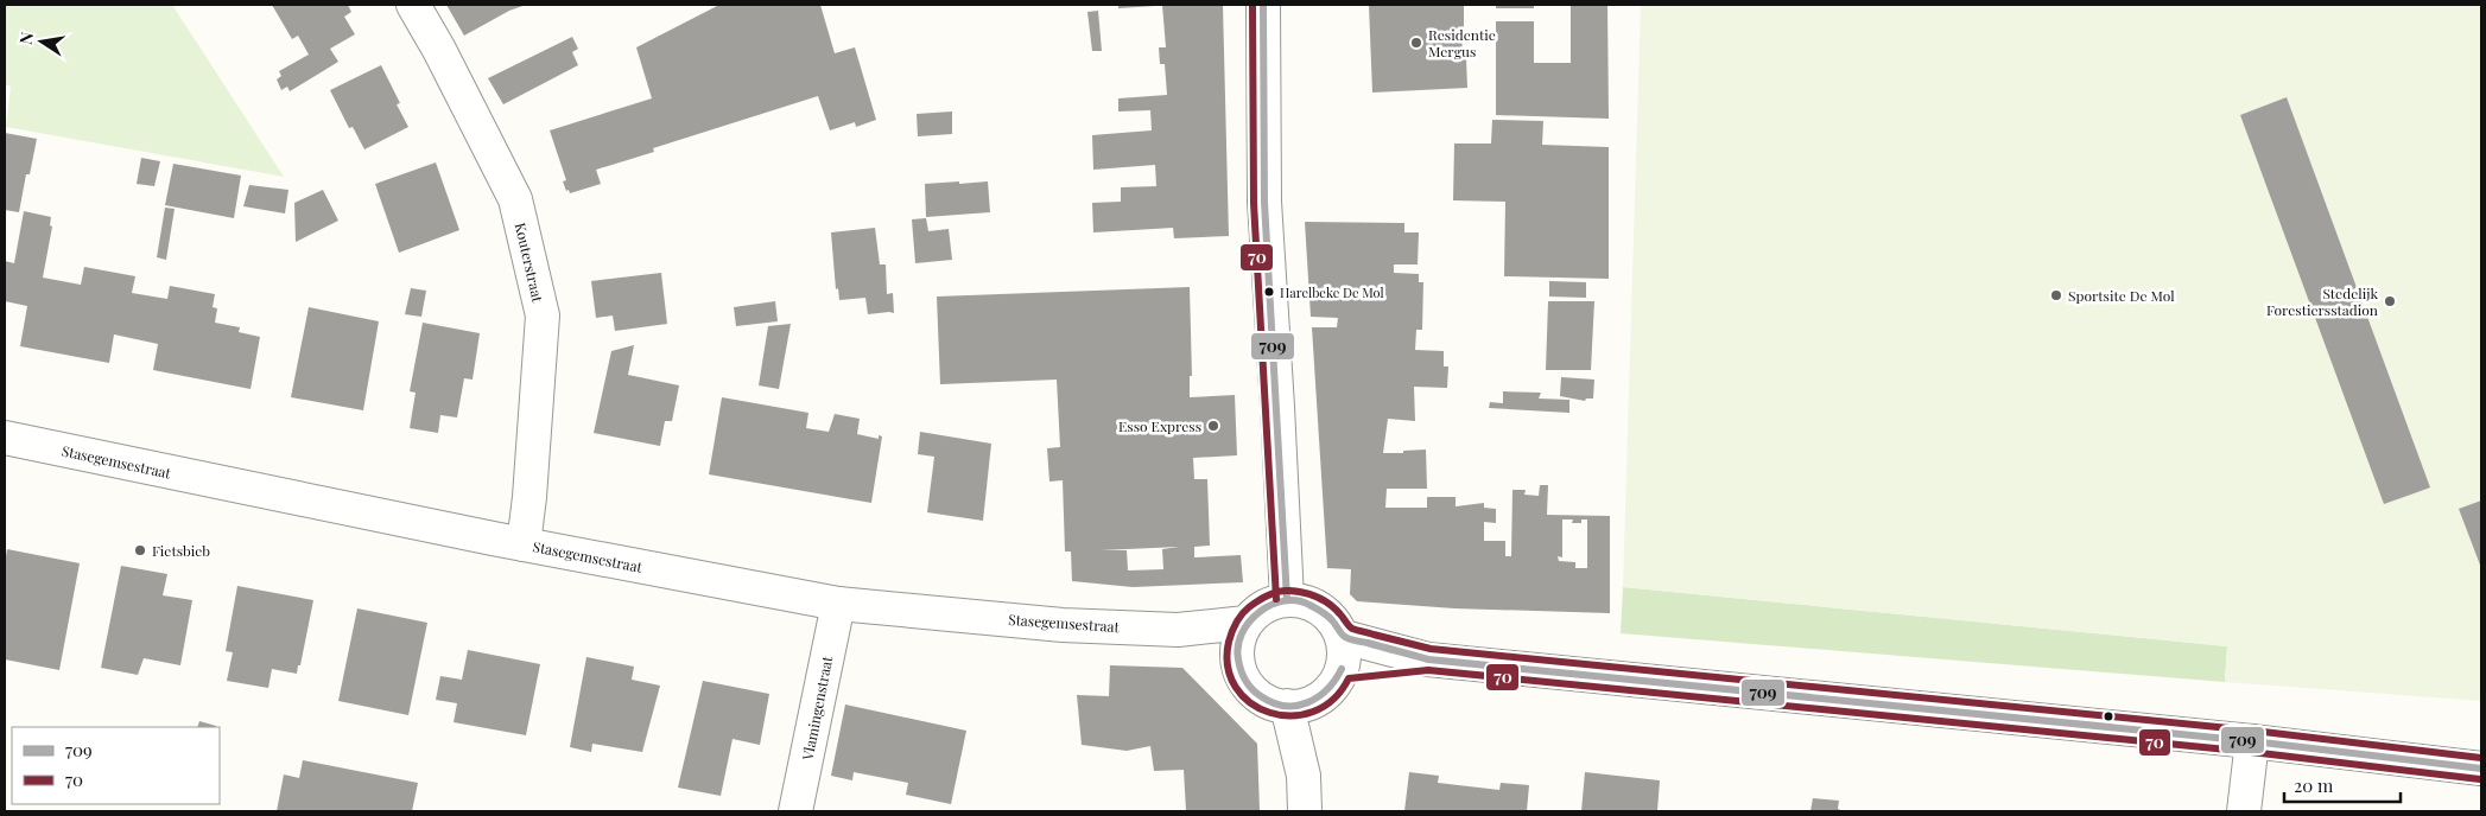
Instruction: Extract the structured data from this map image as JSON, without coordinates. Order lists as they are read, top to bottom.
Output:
{
  "streets": {
    "street": ["Kouterstraat", "Stasegemsestraat", "Vlamingenstraat"]
  },
  "crossings": [
    ["Kouterstraat", "Stasegemsestraat"],
    ["Stasegemsestraat", "Vlamingenstraat"]
  ],
  "places": [
    "Residentie Mergus",
    "Harelbeke De Mol",
    "Sportsite De Mol",
    "Stedelijk Forestiersstadion",
    "Esso Express",
    "Fietsbieb"
  ],
  "lines": ["transit line 709", "transit line 70"],
  "legend": ["709", "70"],
  "scale_bar": "20 m",
  "north": "left"
}
